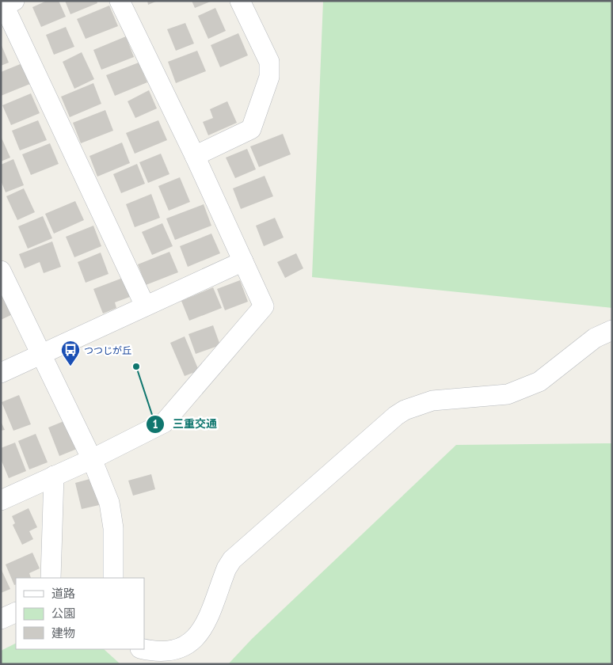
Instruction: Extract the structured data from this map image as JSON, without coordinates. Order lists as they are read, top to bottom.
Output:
{
  "places": {
    "other": ["三重交通"],
    "bus stop": ["つつじが丘"]
  },
  "legend": ["道路", "公園", "建物"]
}
